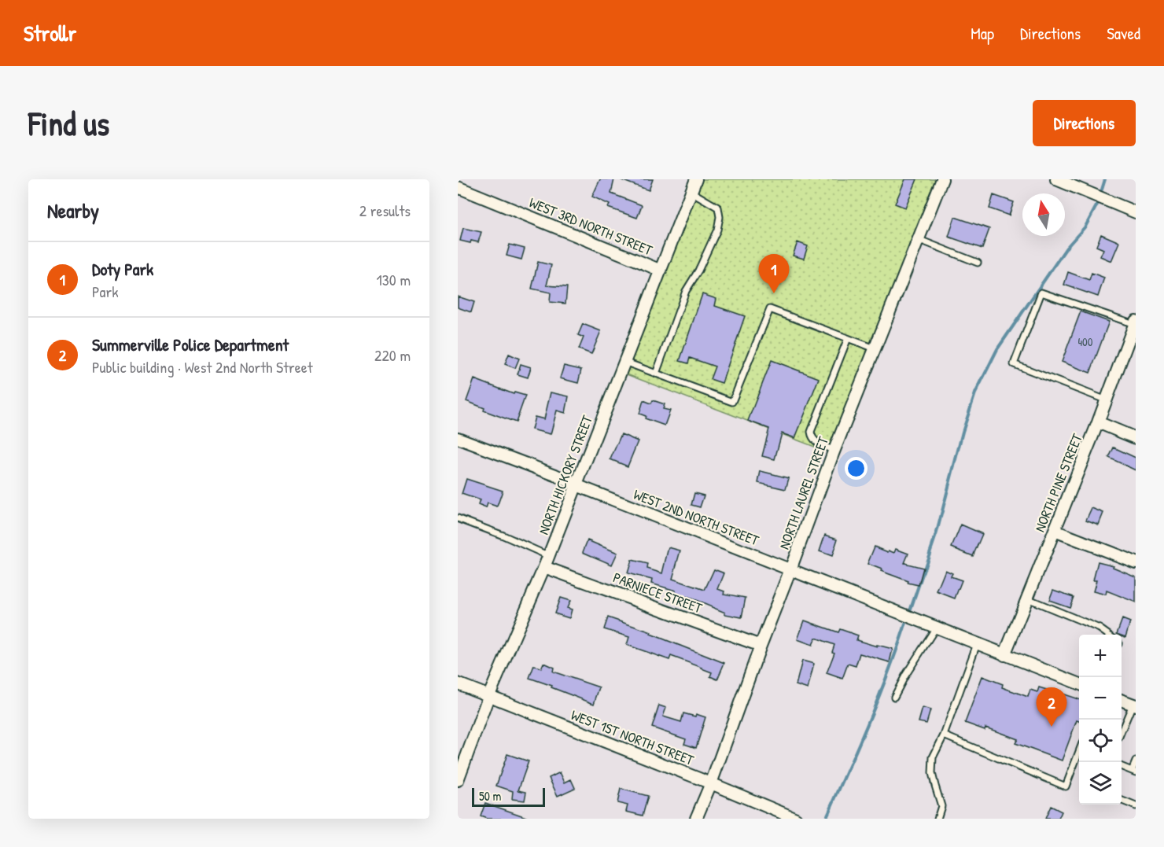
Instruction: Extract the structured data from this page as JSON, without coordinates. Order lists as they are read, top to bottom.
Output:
{
  "streets": {
    "street": [
      "WEST 3RD NORTH STREET",
      "NORTH HICKORY STREET",
      "NORTH PINE STREET",
      "NORTH LAUREL STREET",
      "WEST 2ND NORTH STREET",
      "PARNIECE STREET",
      "WEST 1ST NORTH STREET"
    ]
  },
  "crossings": [
    ["WEST 3RD NORTH STREET", "NORTH HICKORY STREET"],
    ["NORTH HICKORY STREET", "WEST 2ND NORTH STREET"],
    ["NORTH HICKORY STREET", "PARNIECE STREET"],
    ["NORTH HICKORY STREET", "WEST 1ST NORTH STREET"],
    ["NORTH PINE STREET", "WEST 2ND NORTH STREET"],
    ["NORTH LAUREL STREET", "WEST 2ND NORTH STREET"],
    ["NORTH LAUREL STREET", "PARNIECE STREET"],
    ["NORTH LAUREL STREET", "WEST 1ST NORTH STREET"]
  ],
  "house_numbers": ["400"],
  "scale_bar": "50 m",
  "north": "top",
  "page": {
    "header": "Strollr",
    "nav": ["Map", "Directions", "Saved"],
    "buttons": "Directions",
    "title": "Find us",
    "heading": ["Nearby", "2 results"],
    "list": [
      {
        "mark": "1",
        "name": "Doty Park",
        "note": "Park",
        "value": "130 m"
      },
      {
        "mark": "2",
        "name": "Summerville Police Department",
        "note": "Public building · West 2nd North Street",
        "value": "220 m"
      }
    ],
    "pins": ["1", "2"],
    "map_buttons": ["+", "−"],
    "scale": "50 m"
  }
}
